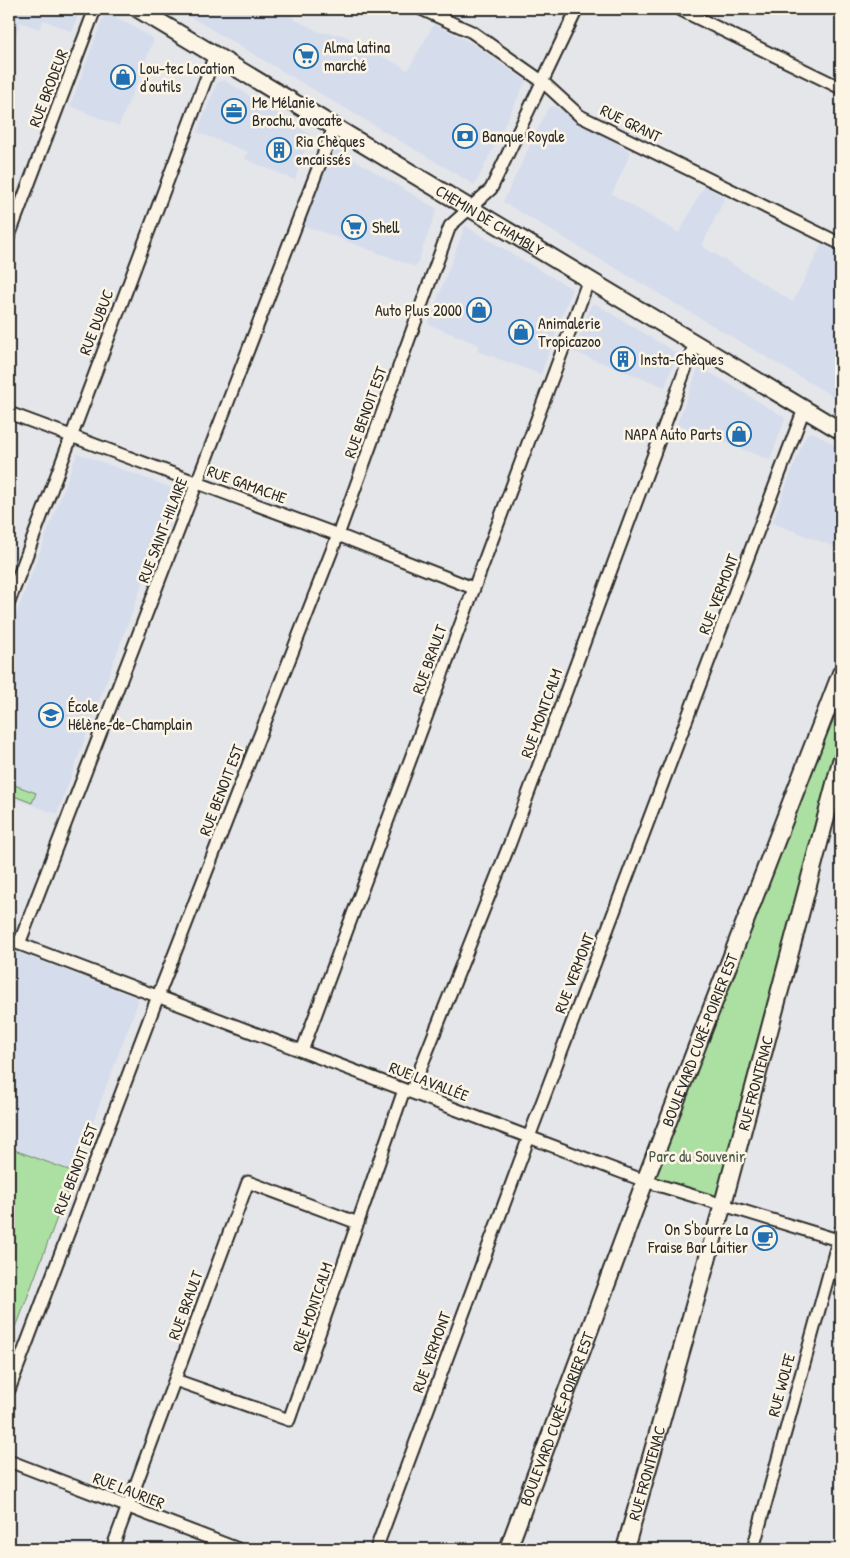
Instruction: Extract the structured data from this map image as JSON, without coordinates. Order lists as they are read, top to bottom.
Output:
{
  "streets": {
    "main road": ["CHEMIN DE CHAMBLY", "BOULEVARD CURÉ-POIRIER EST", "RUE FRONTENAC"],
    "street": [
      "RUE BRODEUR",
      "RUE GRANT",
      "RUE DUBUC",
      "RUE BENOIT EST",
      "RUE GAMACHE",
      "RUE SAINT-HILAIRE",
      "RUE VERMONT",
      "RUE BRAULT",
      "RUE MONTCALM",
      "RUE LAVALLÉE",
      "RUE WOLFE",
      "RUE LAURIER"
    ]
  },
  "crossings": [
    ["RUE GRANT", "RUE BENOIT EST"],
    ["CHEMIN DE CHAMBLY", "RUE DUBUC"],
    ["CHEMIN DE CHAMBLY", "RUE BENOIT EST"],
    ["CHEMIN DE CHAMBLY", "RUE SAINT-HILAIRE"],
    ["CHEMIN DE CHAMBLY", "RUE VERMONT"],
    ["CHEMIN DE CHAMBLY", "RUE BRAULT"],
    ["CHEMIN DE CHAMBLY", "RUE MONTCALM"],
    ["RUE DUBUC", "RUE GAMACHE"],
    ["RUE BENOIT EST", "RUE GAMACHE"],
    ["RUE BENOIT EST", "RUE LAVALLÉE"],
    ["RUE GAMACHE", "RUE SAINT-HILAIRE"],
    ["RUE GAMACHE", "RUE BRAULT"],
    ["RUE SAINT-HILAIRE", "RUE LAVALLÉE"],
    ["RUE VERMONT", "RUE LAVALLÉE"],
    ["RUE BRAULT", "RUE MONTCALM"],
    ["RUE BRAULT", "RUE LAVALLÉE"],
    ["RUE BRAULT", "RUE LAURIER"],
    ["RUE MONTCALM", "RUE LAVALLÉE"],
    ["BOULEVARD CURÉ-POIRIER EST", "RUE LAVALLÉE"],
    ["RUE LAVALLÉE", "RUE FRONTENAC"],
    ["RUE LAVALLÉE", "RUE WOLFE"]
  ],
  "parks": ["Parc du Souvenir"],
  "places": {
    "supermarket": ["Alma latina marché", "Shell"],
    "shop": [
      "Lou-tec Location d'outils",
      "Auto Plus 2000",
      "Animalerie Tropicazoo",
      "NAPA Auto Parts"
    ],
    "office": ["Me Mélanie Brochu, avocate"],
    "bank": ["Banque Royale"],
    "building": ["Ria Chèques encaissés", "Insta-Chèques"],
    "school or university": ["École Hélène-de-Champlain"],
    "cafe": ["On S'bourre La Fraise Bar Laitier"]
  }
}
